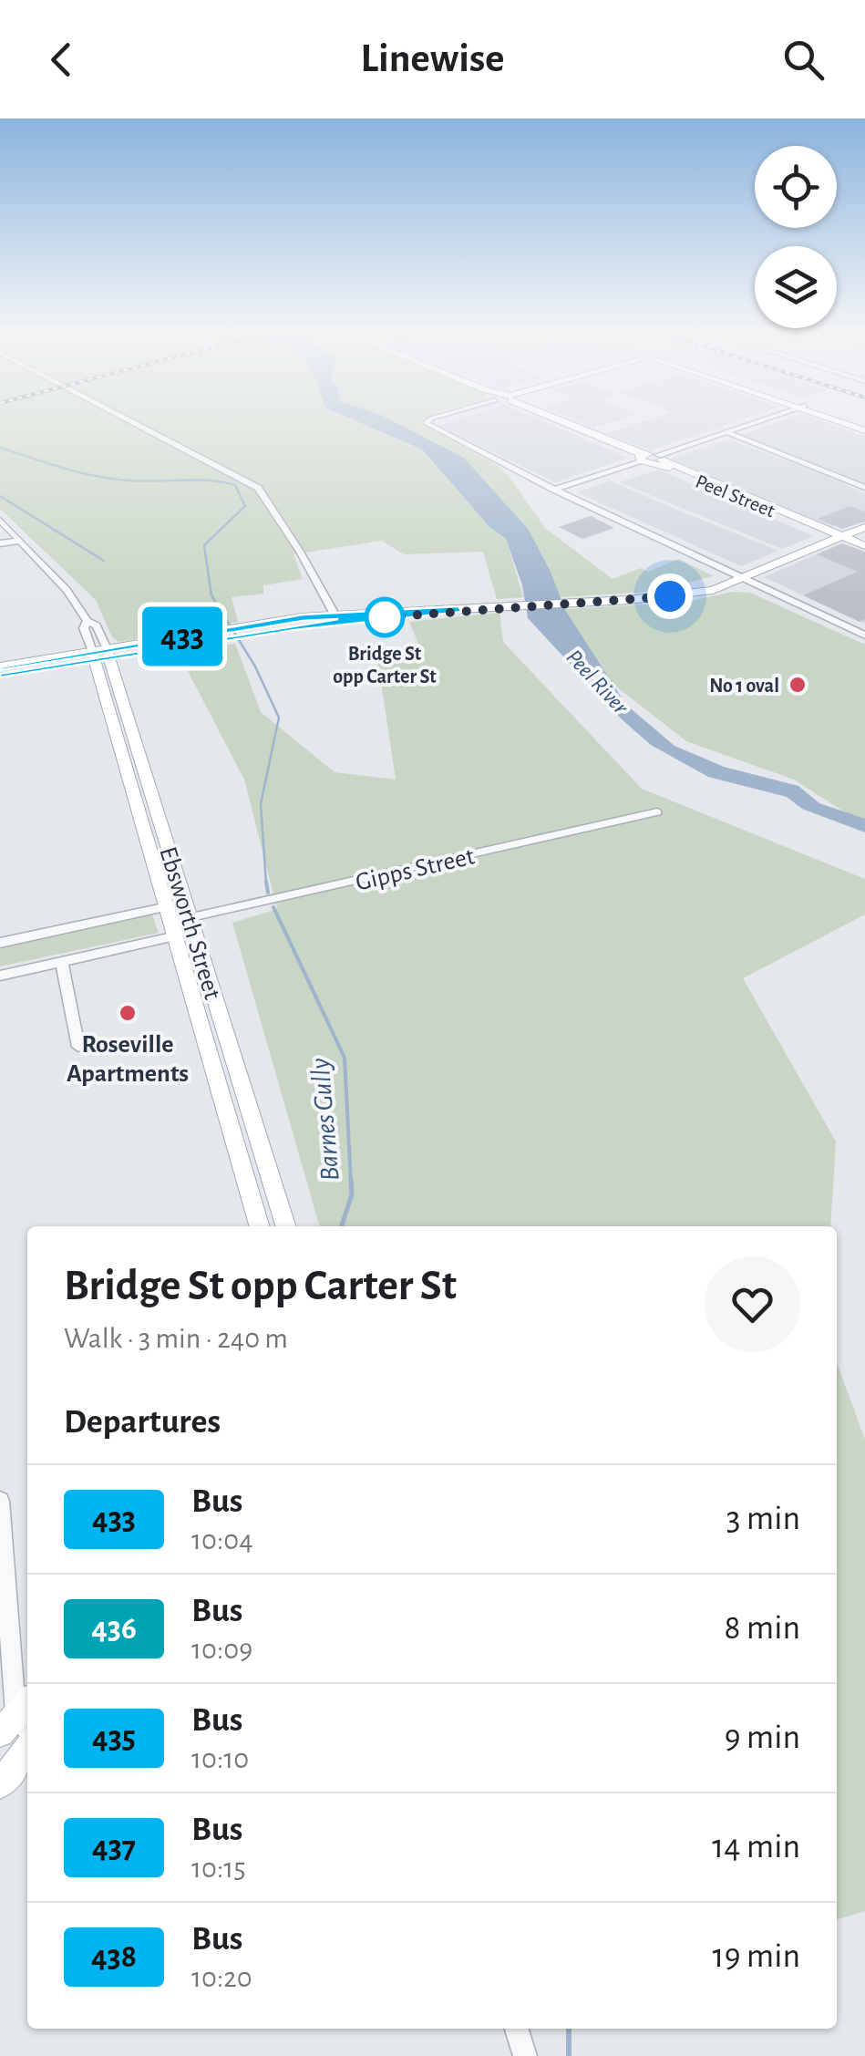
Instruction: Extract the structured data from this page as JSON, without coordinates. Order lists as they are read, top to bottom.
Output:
{
  "streets": {
    "main road": ["Peel Street", "Ebsworth Street"],
    "street": ["Gipps Street"]
  },
  "crossings": [
    ["Gipps Street", "Ebsworth Street"]
  ],
  "water": ["Peel River", "Barnes Gully"],
  "places": ["Bridge St opp Carter St", "No 1 oval", "Roseville Apartments"],
  "lines": ["bus line 433"],
  "page": {
    "header": "Linewise",
    "on_map": "433",
    "heading": [
      ["Bridge St opp Carter St", "Walk · 3 min · 240 m"],
      "Departures"
    ],
    "list": [
      {
        "mark": "433",
        "name": "Bus",
        "note": "10:04",
        "value": "3 min"
      },
      {
        "mark": "436",
        "name": "Bus",
        "note": "10:09",
        "value": "8 min"
      },
      {
        "mark": "435",
        "name": "Bus",
        "note": "10:10",
        "value": "9 min"
      },
      {
        "mark": "437",
        "name": "Bus",
        "note": "10:15",
        "value": "14 min"
      },
      {
        "mark": "438",
        "name": "Bus",
        "note": "10:20",
        "value": "19 min"
      }
    ]
  }
}
